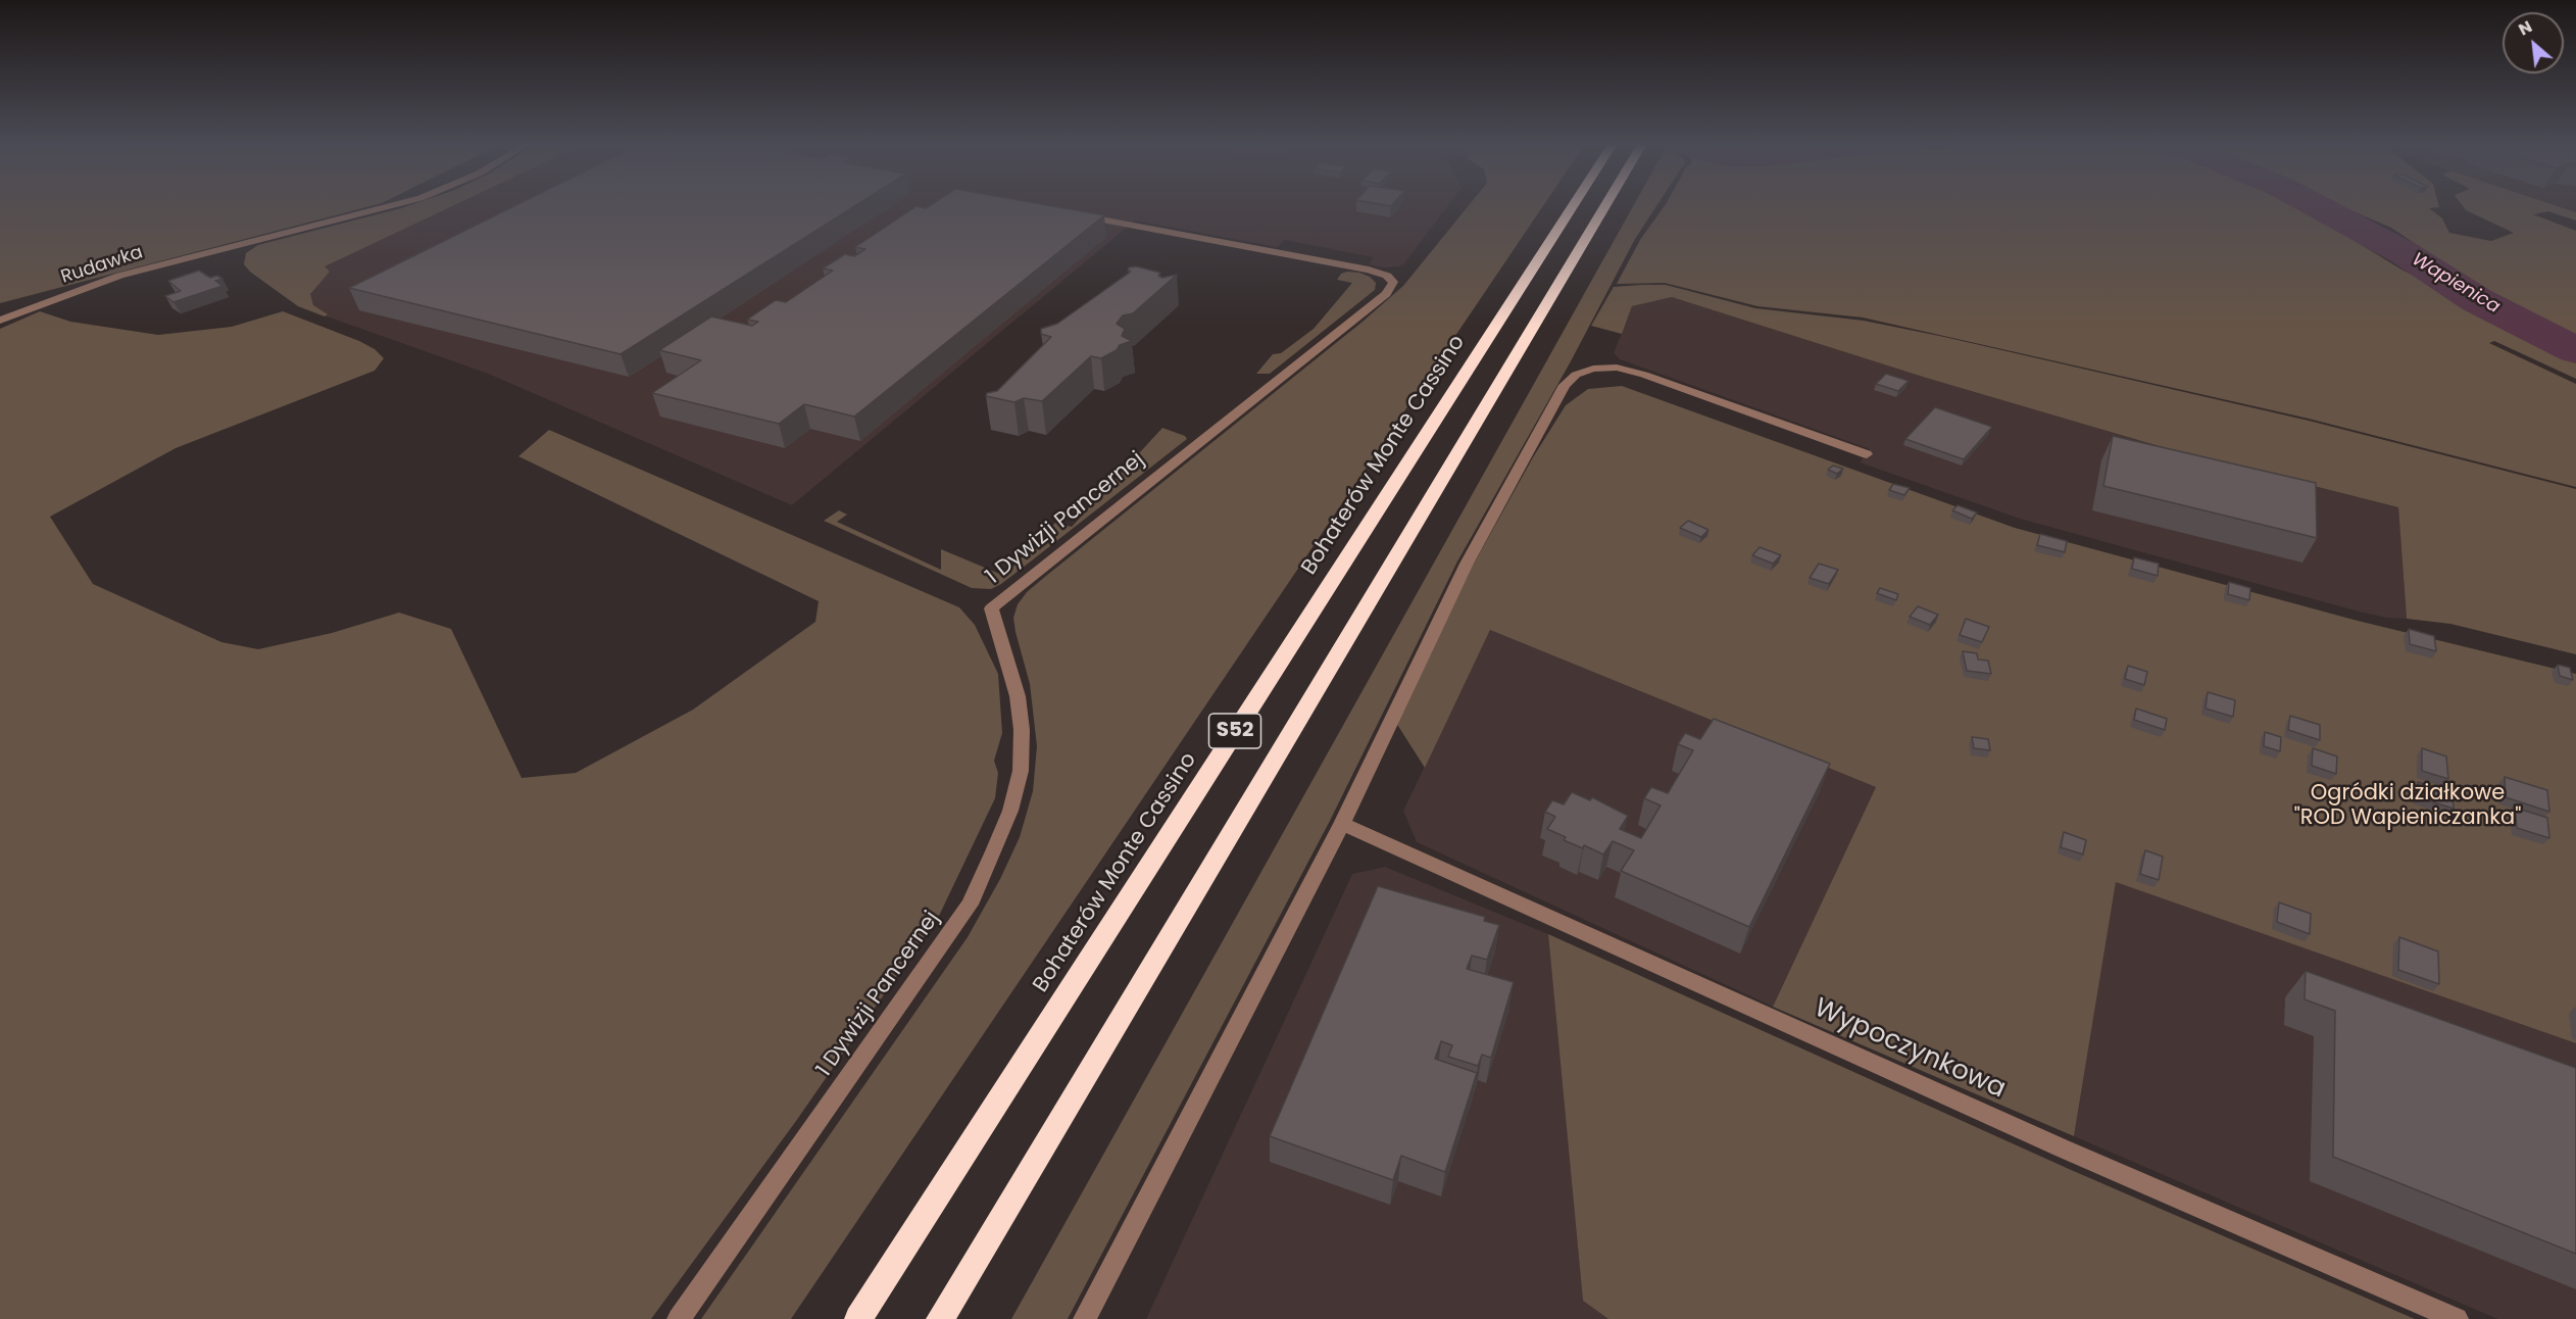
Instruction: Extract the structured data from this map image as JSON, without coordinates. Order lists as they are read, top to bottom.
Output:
{
  "streets": {
    "highway": ["Bohaterów Monte Cassino", "S52"],
    "street": ["Rudawka", "1 Dywizji Pancernej", "Wypoczynkowa"]
  },
  "water": ["Wapienica"],
  "parks": ["Ogródki działkowe \"ROD Wapieniczanka\""],
  "north": "top left"
}
